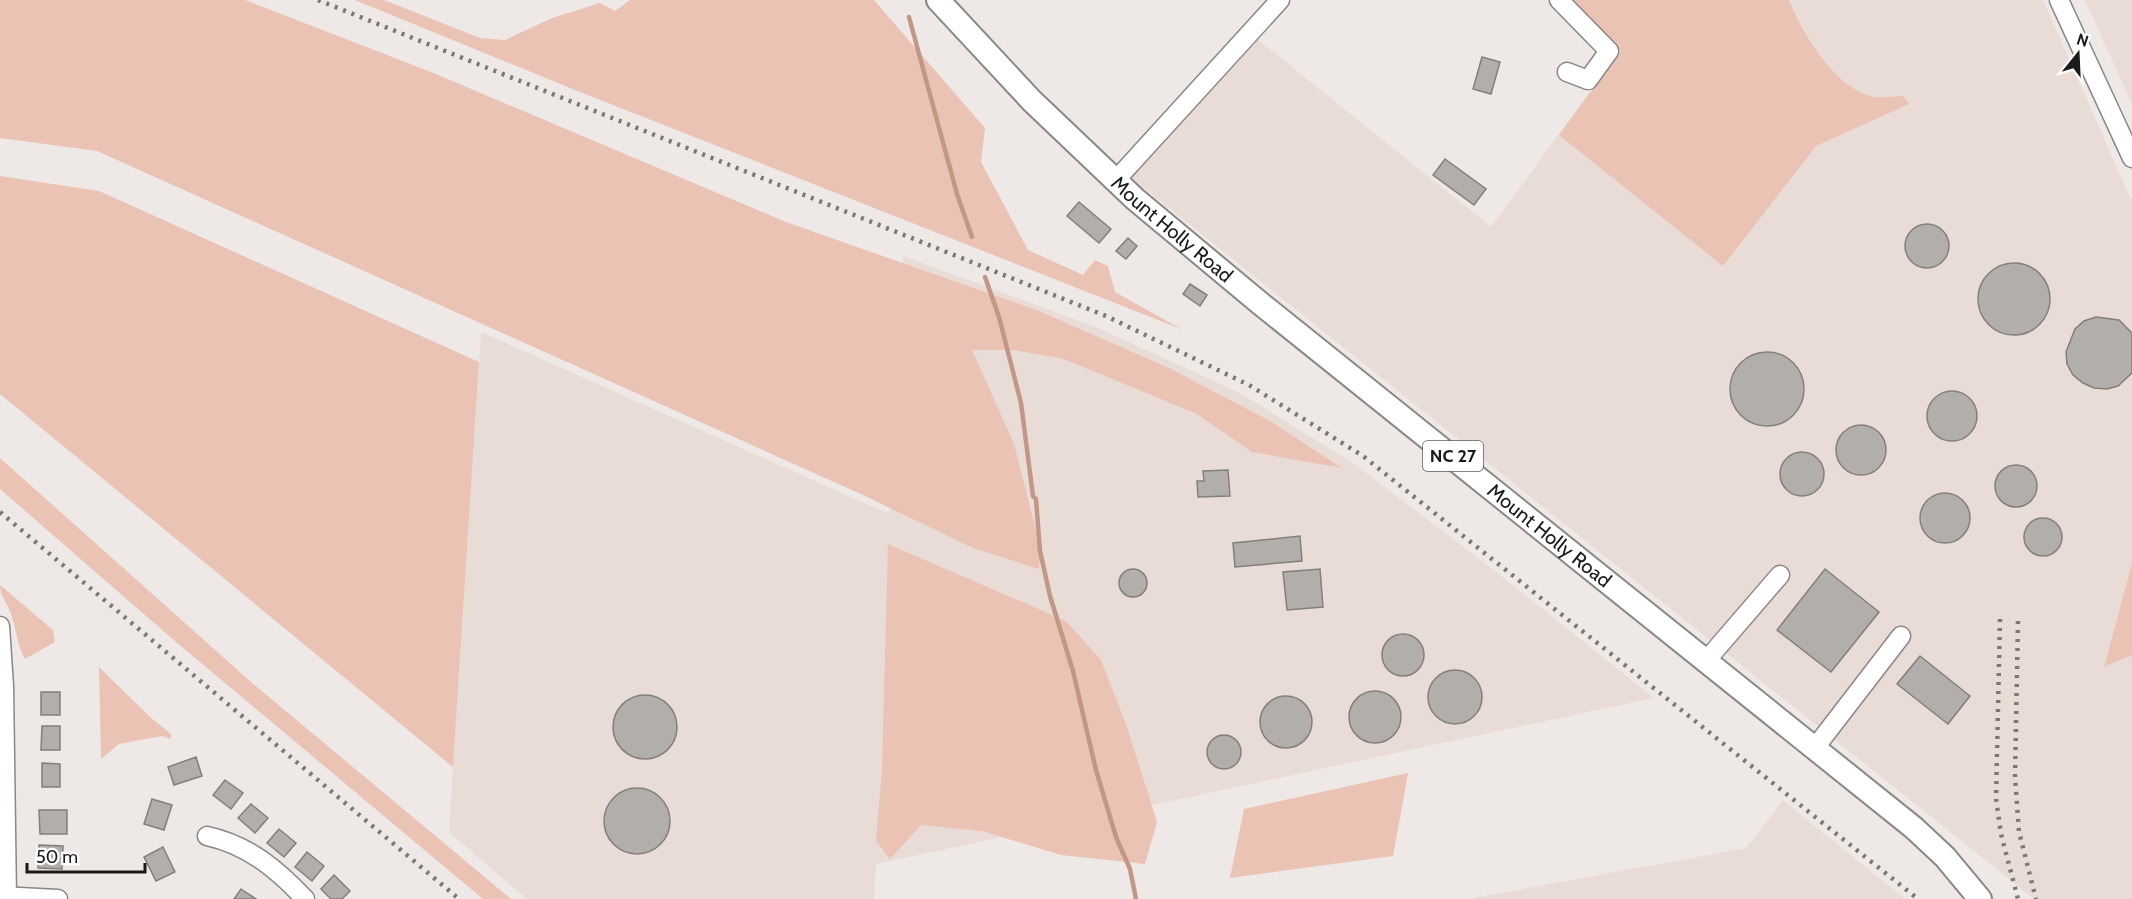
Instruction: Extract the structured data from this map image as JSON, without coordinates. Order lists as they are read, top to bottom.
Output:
{
  "streets": {
    "main road": ["Mount Holly Road", "NC 27"]
  },
  "scale_bar": "50 m",
  "north": "top"
}
